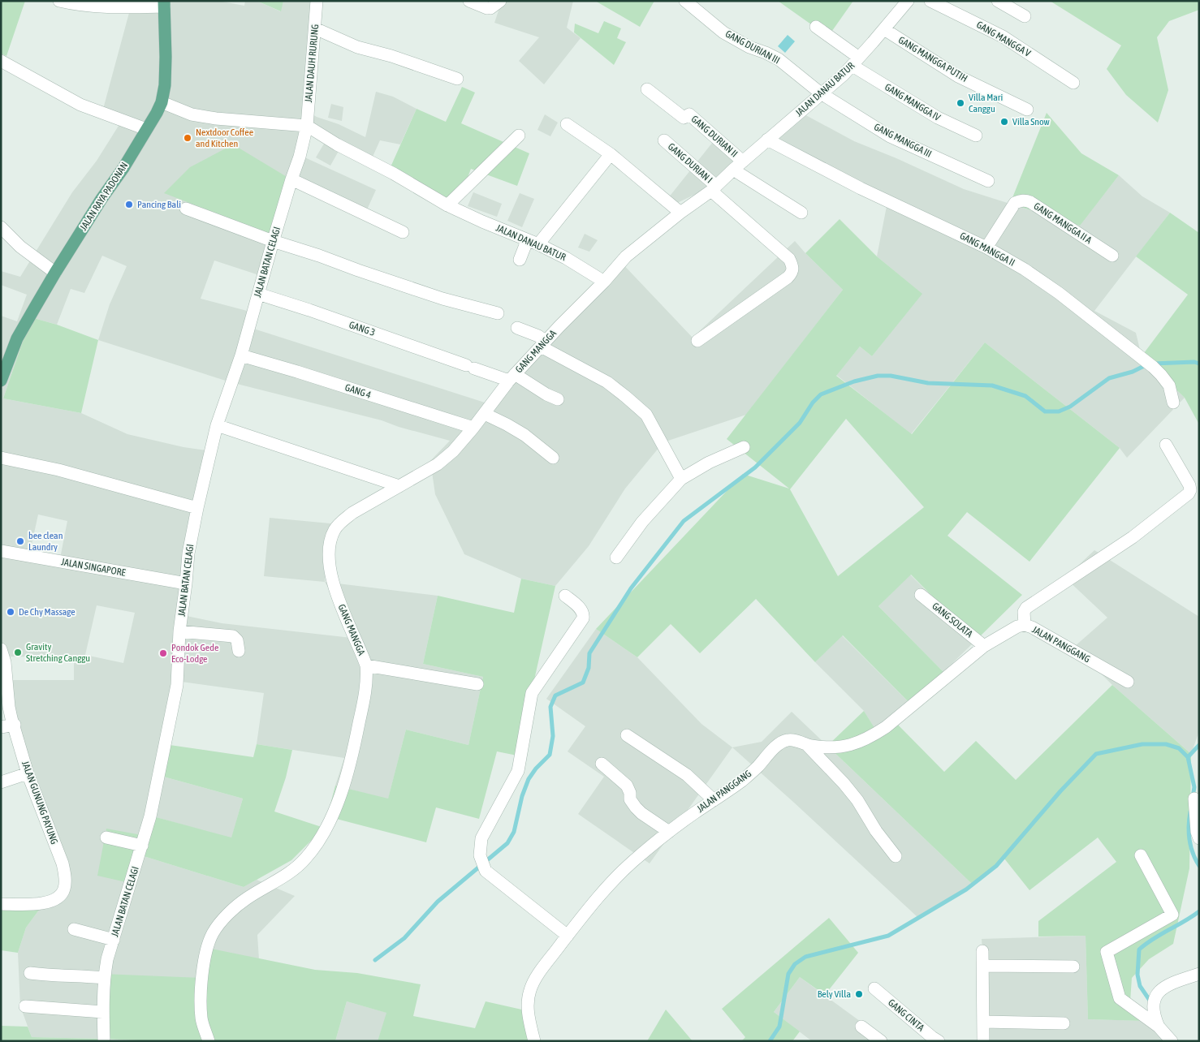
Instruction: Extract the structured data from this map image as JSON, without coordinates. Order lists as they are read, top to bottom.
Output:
{
  "streets": {
    "main road": ["JALAN RAYA PADONAN"],
    "street": [
      "GANG MANGGA V",
      "GANG DURIAN III",
      "GANG MANGGA PUTIH",
      "JALAN DAUH RURUNG",
      "JALAN DANAU BATUR",
      "GANG MANGGA IV",
      "GANG DURIAN II",
      "GANG MANGGA III",
      "GANG DURIAN I",
      "GANG MANGGA II A",
      "GANG MANGGA II",
      "JALAN BATAN CELAGI",
      "GANG 3",
      "GANG MANGGA",
      "GANG 4",
      "JALAN SINGAPORE",
      "GANG SOLATA",
      "JALAN PANGGANG",
      "JALAN GUNUNG PAYUNG",
      "GANG CINTA"
    ]
  },
  "crossings": [
    ["GANG DURIAN III", "JALAN DANAU BATUR"],
    ["GANG DURIAN III", "GANG MANGGA III"],
    ["GANG MANGGA PUTIH", "JALAN DANAU BATUR"],
    ["JALAN DAUH RURUNG", "JALAN DANAU BATUR"],
    ["JALAN DAUH RURUNG", "JALAN BATAN CELAGI"],
    ["JALAN DANAU BATUR", "GANG MANGGA IV"],
    ["JALAN DANAU BATUR", "GANG DURIAN II"],
    ["JALAN DANAU BATUR", "GANG MANGGA III"],
    ["JALAN DANAU BATUR", "GANG DURIAN I"],
    ["JALAN DANAU BATUR", "JALAN RAYA PADONAN"],
    ["JALAN DANAU BATUR", "GANG MANGGA II"],
    ["JALAN DANAU BATUR", "JALAN BATAN CELAGI"],
    ["JALAN DANAU BATUR", "GANG MANGGA"],
    ["GANG MANGGA II A", "GANG MANGGA II"],
    ["JALAN BATAN CELAGI", "GANG 3"],
    ["JALAN BATAN CELAGI", "GANG 4"],
    ["JALAN BATAN CELAGI", "JALAN SINGAPORE"],
    ["GANG 3", "GANG MANGGA"],
    ["GANG MANGGA", "GANG 4"],
    ["GANG SOLATA", "JALAN PANGGANG"]
  ],
  "places": [
    "Villa Mari Canggu",
    "Villa Snow",
    "Nextdoor Coffee and Kitchen",
    "Pancing Bali",
    "bee clean Laundry",
    "De Chy Massage",
    "Gravity Stretching Canggu",
    "Pondok Gede Eco-Lodge",
    "Bely Villa"
  ]
}
